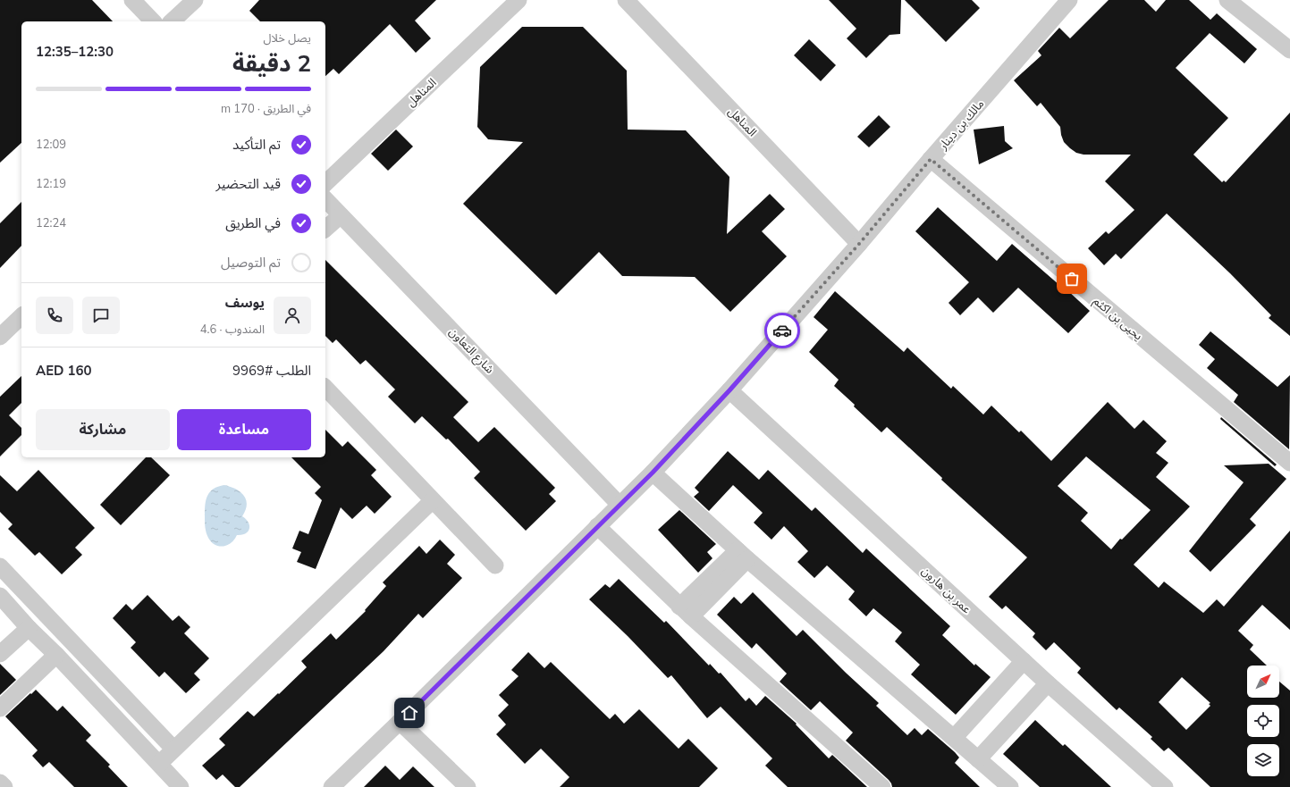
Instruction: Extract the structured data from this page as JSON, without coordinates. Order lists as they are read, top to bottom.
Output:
{
  "streets": {
    "street": [
      "المناهل",
      "مالك بن دينار",
      "يحيى بن اكثم",
      "شارع التعاون",
      "عمر بن هارون"
    ]
  },
  "crossings": [
    ["المناهل", "مالك بن دينار"],
    ["مالك بن دينار", "يحيى بن اكثم"],
    ["مالك بن دينار", "شارع التعاون"],
    ["مالك بن دينار", "عمر بن هارون"]
  ],
  "north": "top right",
  "page": {
    "heading": ["2 دقيقة", "يصل خلال", "12:30–12:35"],
    "panel": [
      "يوسف",
      "المندوب · 4.6",
      "الطلب #9969",
      "AED 160"
    ],
    "bar": "في الطريق · 170 m",
    "list": [
      ["تم التأكيد", "12:09"],
      ["قيد التحضير", "12:19"],
      ["في الطريق", "12:24"],
      "تم التوصيل"
    ],
    "buttons": ["مساعدة", "مشاركة"]
  }
}
